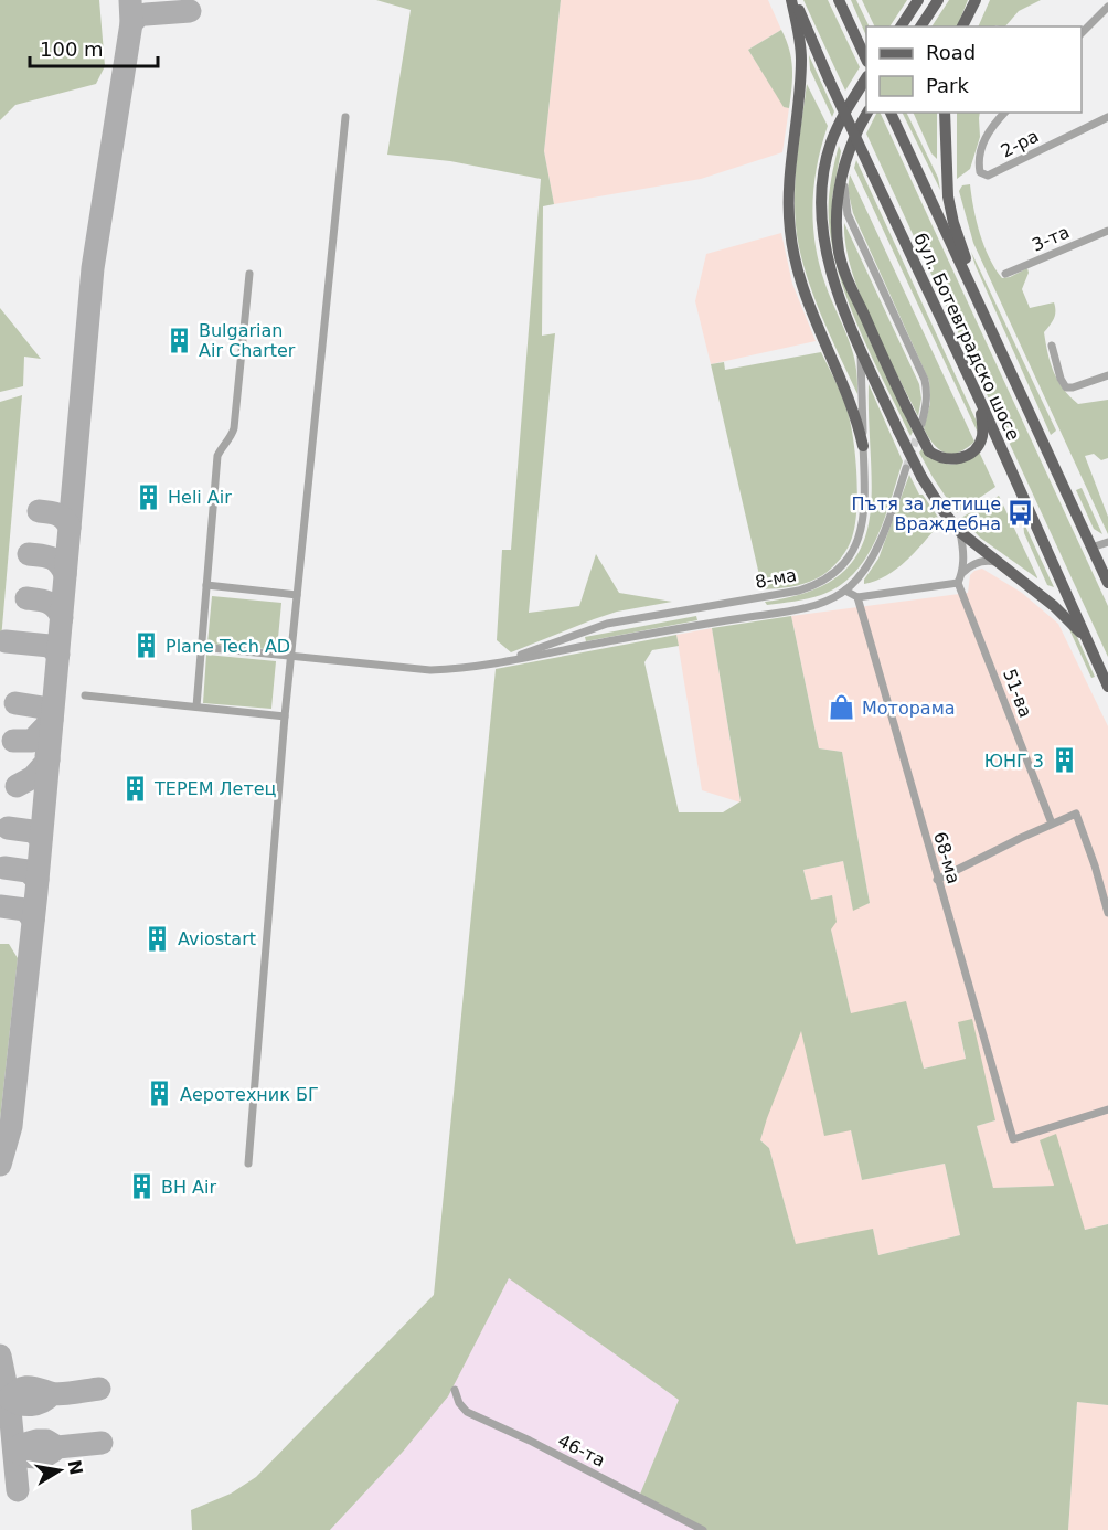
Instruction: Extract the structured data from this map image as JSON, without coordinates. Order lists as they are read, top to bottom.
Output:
{
  "streets": {
    "main road": ["бул. Ботевградско шосе"],
    "street": [
      "2-ра",
      "3-та",
      "8-ма",
      "51-ва",
      "68-ма",
      "46-та"
    ]
  },
  "places": {
    "building": [
      "Bulgarian Air Charter",
      "Heli Air",
      "Plane Tech AD",
      "ЮНГ 3",
      "ТЕРЕМ Летец",
      "Aviostart",
      "Аеротехник БГ",
      "BH Air"
    ],
    "bus stop": ["Пътя за летище Враждебна"],
    "shop": ["Моторама"]
  },
  "legend": ["Road", "Park"],
  "scale_bar": "100 m",
  "north": "right"
}
